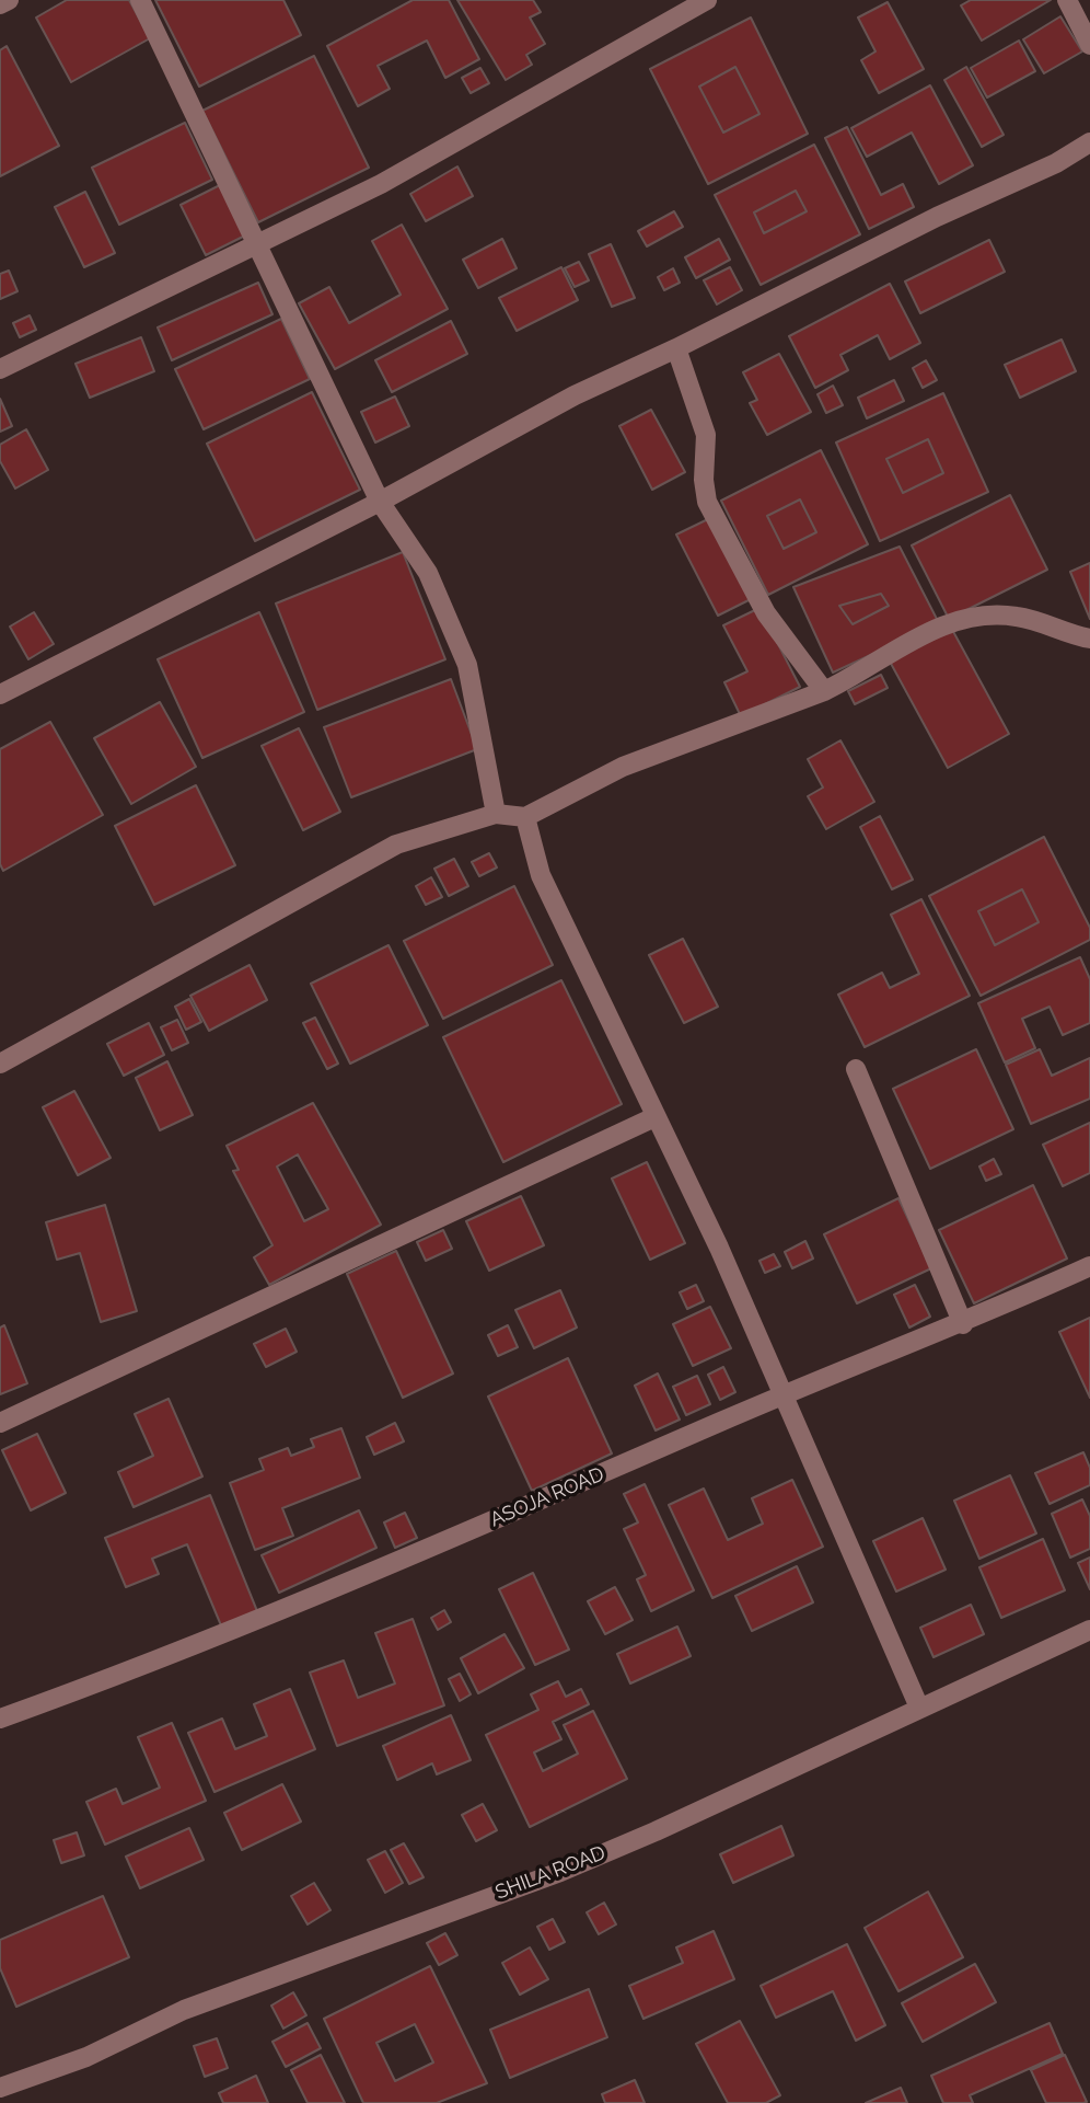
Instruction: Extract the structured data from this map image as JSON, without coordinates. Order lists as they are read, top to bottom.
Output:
{
  "streets": {
    "street": ["ASOJA ROAD", "SHILA ROAD"]
  }
}
